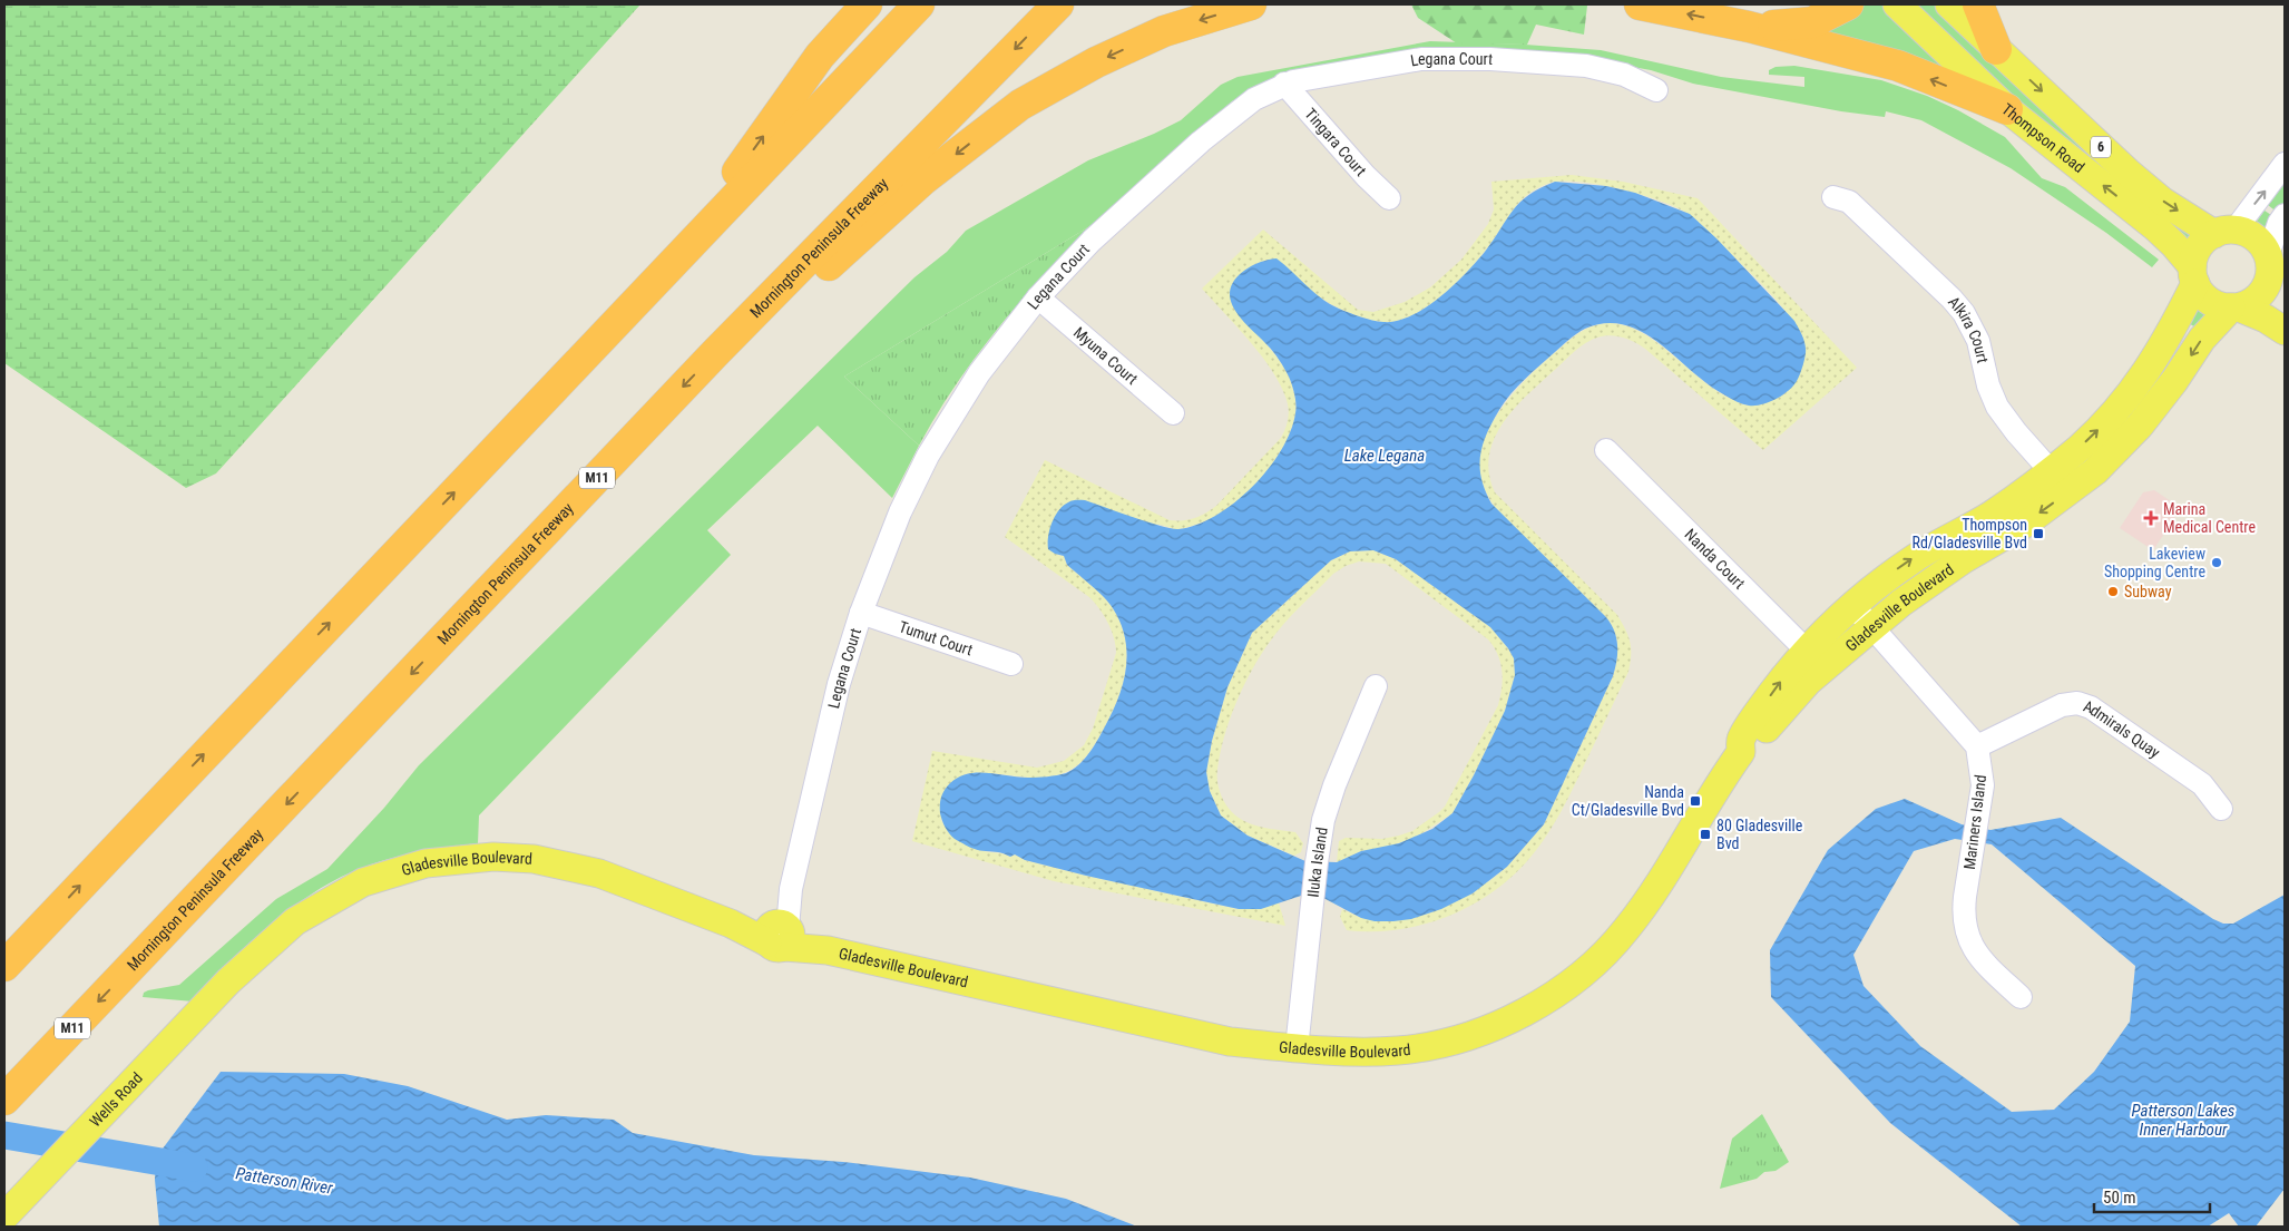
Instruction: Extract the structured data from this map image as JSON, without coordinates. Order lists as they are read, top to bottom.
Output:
{
  "streets": {
    "highway": ["Mornington Peninsula Freeway", "M11"],
    "main road": [
      "Thompson Road",
      "6",
      "Gladesville Boulevard",
      "Wells Road"
    ],
    "street": [
      "Legana Court",
      "Tingara Court",
      "Alkira Court",
      "Myuna Court",
      "Nanda Court",
      "Tumut Court",
      "Admirals Quay",
      "Mariners Island",
      "Iluka Island"
    ]
  },
  "crossings": [
    ["Legana Court", "Tingara Court"],
    ["Legana Court", "Myuna Court"],
    ["Legana Court", "Gladesville Boulevard"],
    ["Legana Court", "Tumut Court"],
    ["Thompson Road", "6"],
    ["Thompson Road", "Gladesville Boulevard"],
    ["6", "Gladesville Boulevard"],
    ["Alkira Court", "Gladesville Boulevard"],
    ["Nanda Court", "Gladesville Boulevard"],
    ["Gladesville Boulevard", "Iluka Island"],
    ["Gladesville Boulevard", "Wells Road"],
    ["Admirals Quay", "Mariners Island"]
  ],
  "water": ["Lake Legana", "Patterson Lakes Inner Harbour", "Patterson River"],
  "places": {
    "health": ["Marina Medical Centre"],
    "transit": ["Thompson Rd/Gladesville Bvd", "Nanda Ct/Gladesville Bvd", "80 Gladesville Bvd"],
    "other": ["Lakeview Shopping Centre", "Subway"]
  },
  "scale_bar": "50 m"
}
